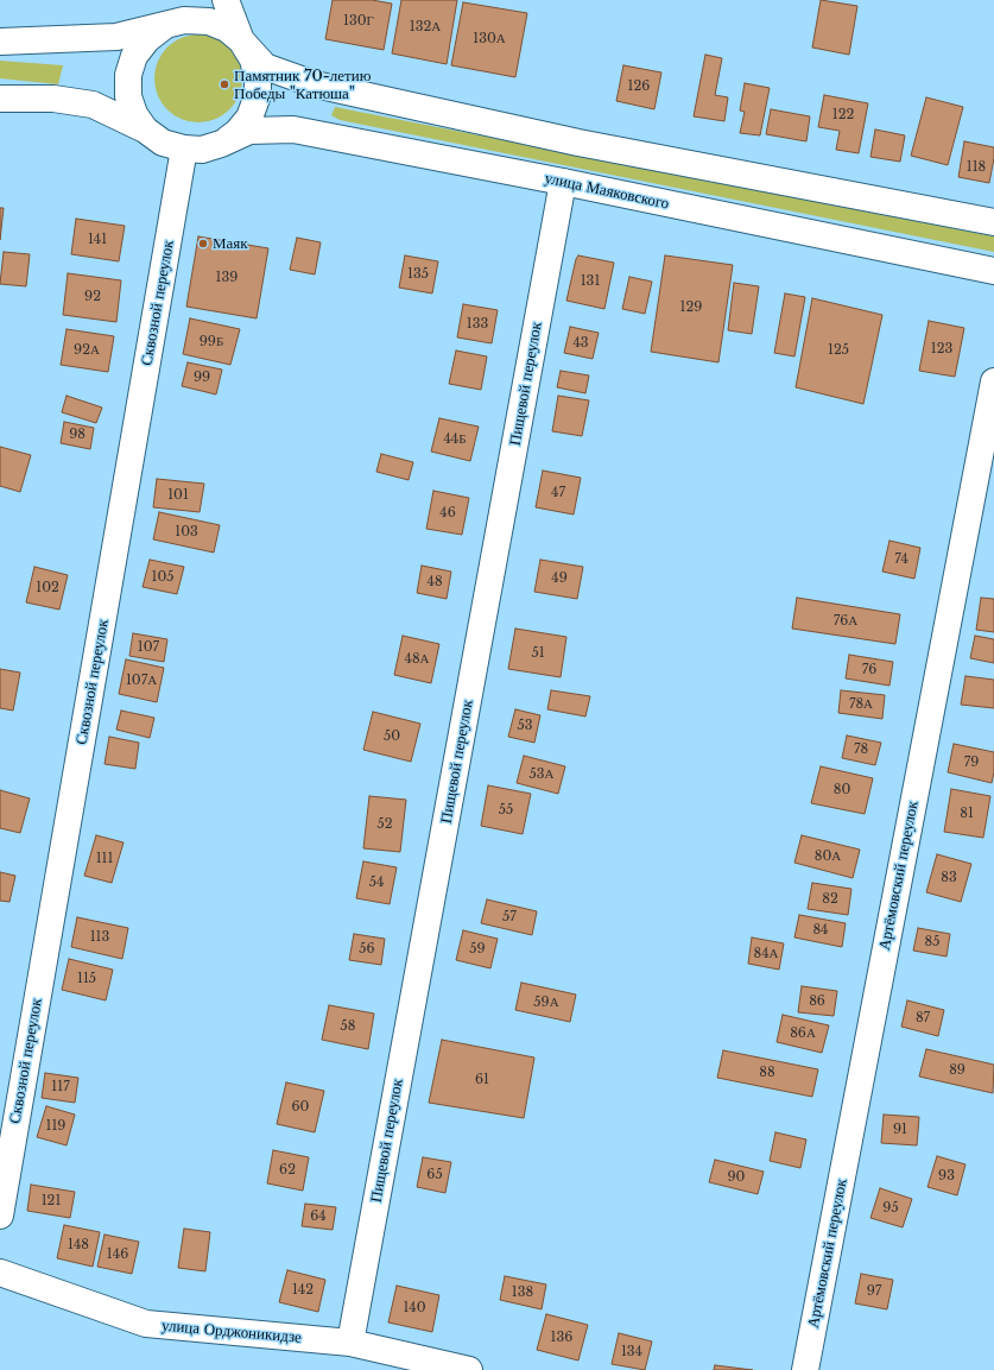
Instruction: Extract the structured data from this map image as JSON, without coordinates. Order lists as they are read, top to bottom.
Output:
{
  "streets": {
    "street": [
      "улица Маяковского",
      "Сквозной переулок",
      "Пищевой переулок",
      "Артёмовский переулок",
      "улица Орджоникидзе"
    ]
  },
  "crossings": [
    ["улица Маяковского", "Сквозной переулок"],
    ["улица Маяковского", "Пищевой переулок"],
    ["Пищевой переулок", "улица Орджоникидзе"]
  ],
  "places": ["Памятник 70-летию Победы \"Катюша\"", "Маяк"],
  "house_numbers": [
    "130Г",
    "132А",
    "130А",
    "126",
    "122",
    "118",
    "141",
    "135",
    "139",
    "131",
    "92",
    "129",
    "133",
    "99Б",
    "43",
    "123",
    "92А",
    "125",
    "99",
    "98",
    "44Б",
    "47",
    "101",
    "46",
    "103",
    "74",
    "105",
    "49",
    "48",
    "102",
    "76А",
    "107",
    "51",
    "48А",
    "76",
    "107А",
    "78А",
    "53",
    "50",
    "78",
    "79",
    "53А",
    "80",
    "55",
    "81",
    "52",
    "80А",
    "111",
    "83",
    "54",
    "82",
    "57",
    "84",
    "113",
    "85",
    "56",
    "59",
    "84А",
    "115",
    "86",
    "59А",
    "87",
    "58",
    "86А",
    "89",
    "88",
    "61",
    "117",
    "60",
    "119",
    "91",
    "62",
    "65",
    "93",
    "90",
    "121",
    "95",
    "64",
    "148",
    "146",
    "142",
    "97",
    "138",
    "140",
    "136",
    "134"
  ]
}
